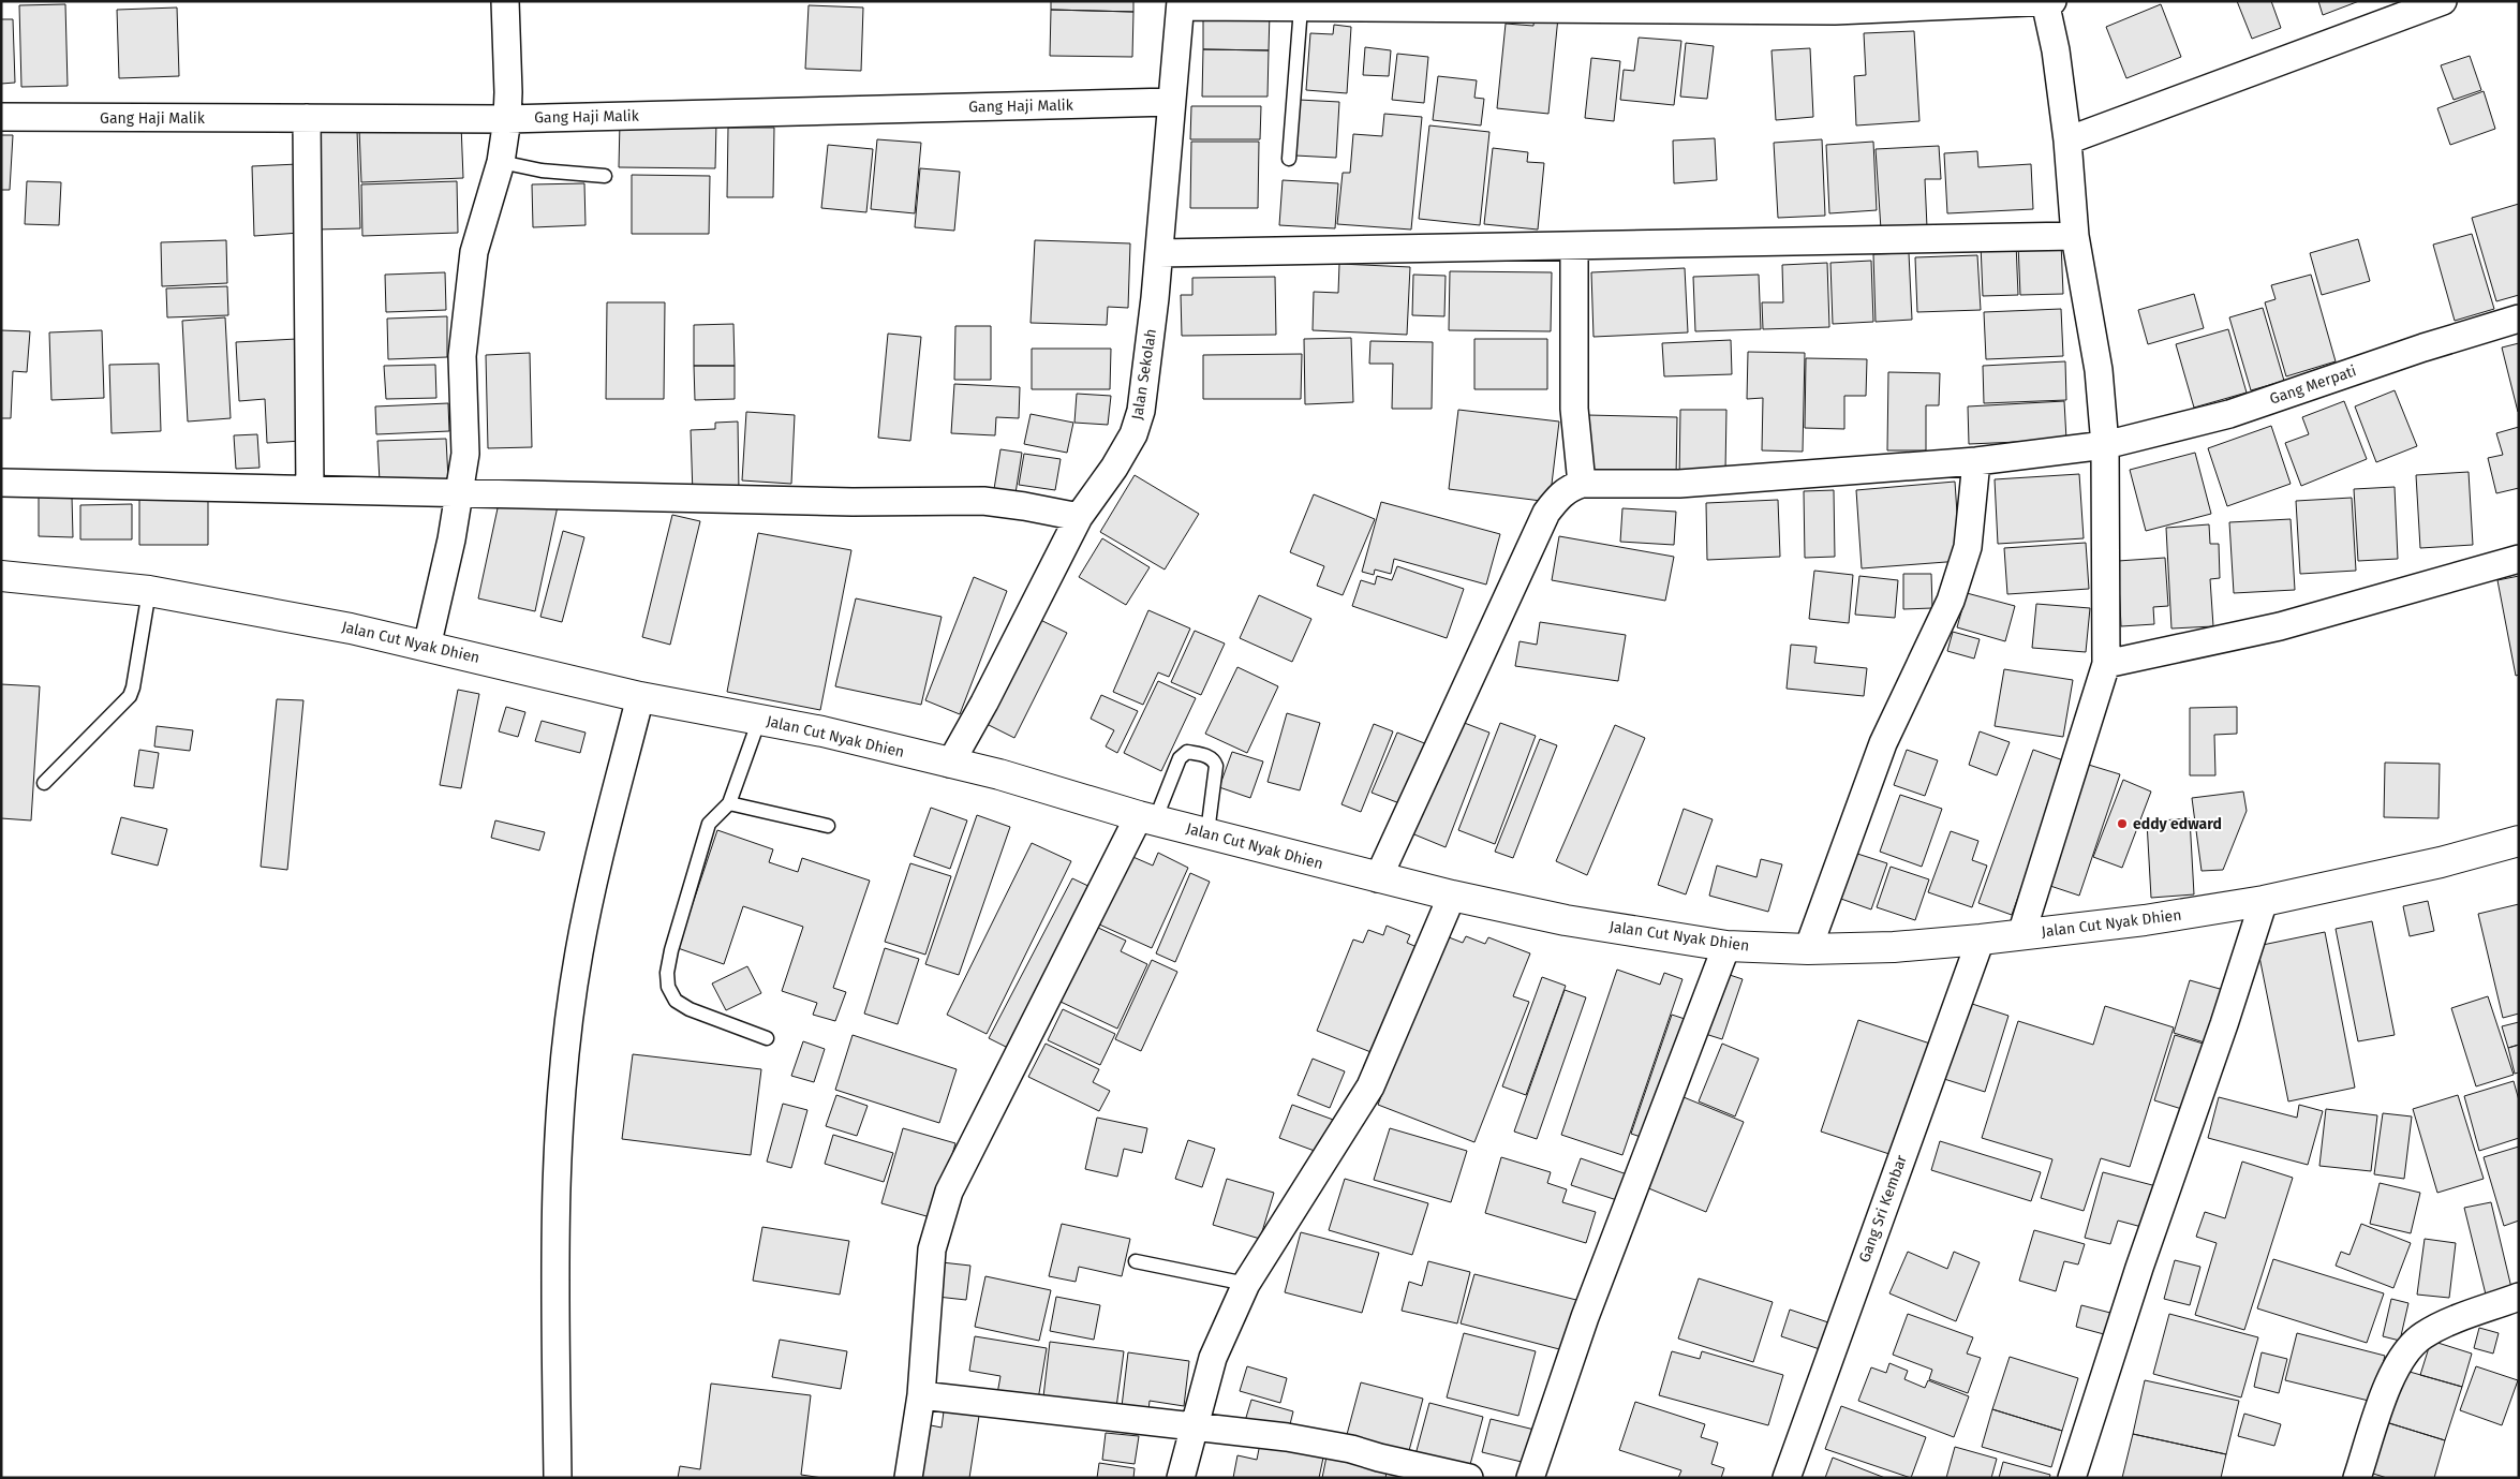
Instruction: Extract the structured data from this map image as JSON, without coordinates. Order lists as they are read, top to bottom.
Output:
{
  "streets": {
    "main road": ["Jalan Cut Nyak Dhien"],
    "street": [
      "Gang Haji Malik",
      "Jalan Sekolah",
      "Gang Merpati",
      "Gang Sri Kembar"
    ]
  },
  "crossings": [
    ["Gang Haji Malik", "Jalan Sekolah"],
    ["Jalan Sekolah", "Jalan Cut Nyak Dhien"],
    ["Jalan Cut Nyak Dhien", "Gang Sri Kembar"]
  ],
  "places": ["eddy edward"]
}
